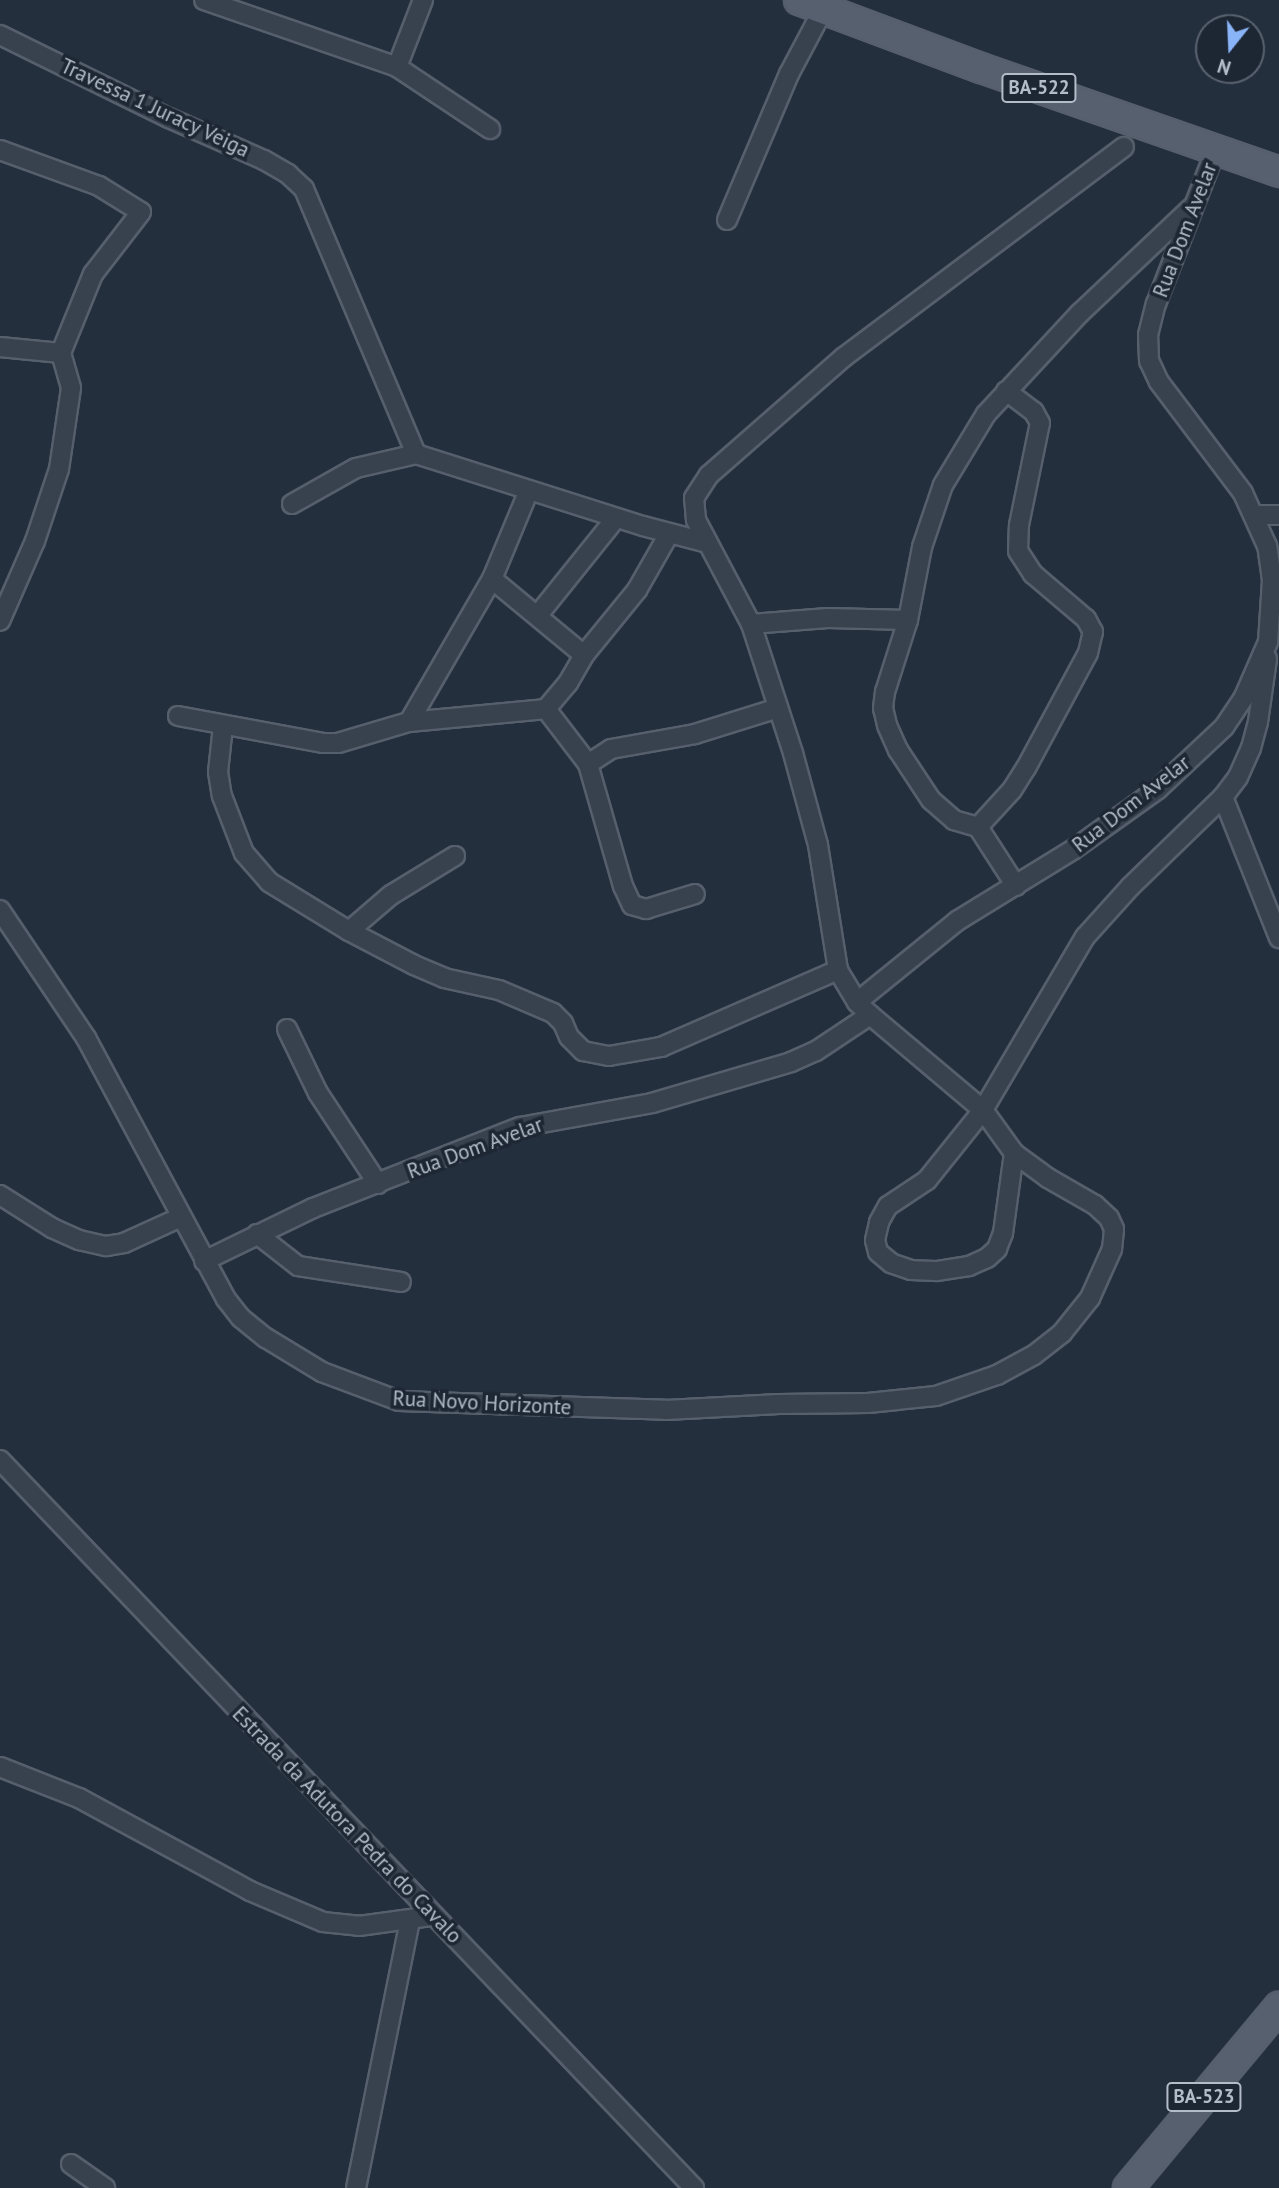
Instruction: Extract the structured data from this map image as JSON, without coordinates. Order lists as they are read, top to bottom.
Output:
{
  "streets": {
    "main road": ["BA-522", "BA-523"],
    "street": [
      "Travessa 1 Juracy Veiga",
      "Rua Dom Avelar",
      "Rua Novo Horizonte",
      "Estrada da Adutora Pedra do Cavalo"
    ]
  },
  "crossings": [
    ["BA-522", "Rua Dom Avelar"],
    ["Rua Dom Avelar", "Rua Novo Horizonte"]
  ],
  "north": "bottom"
}
